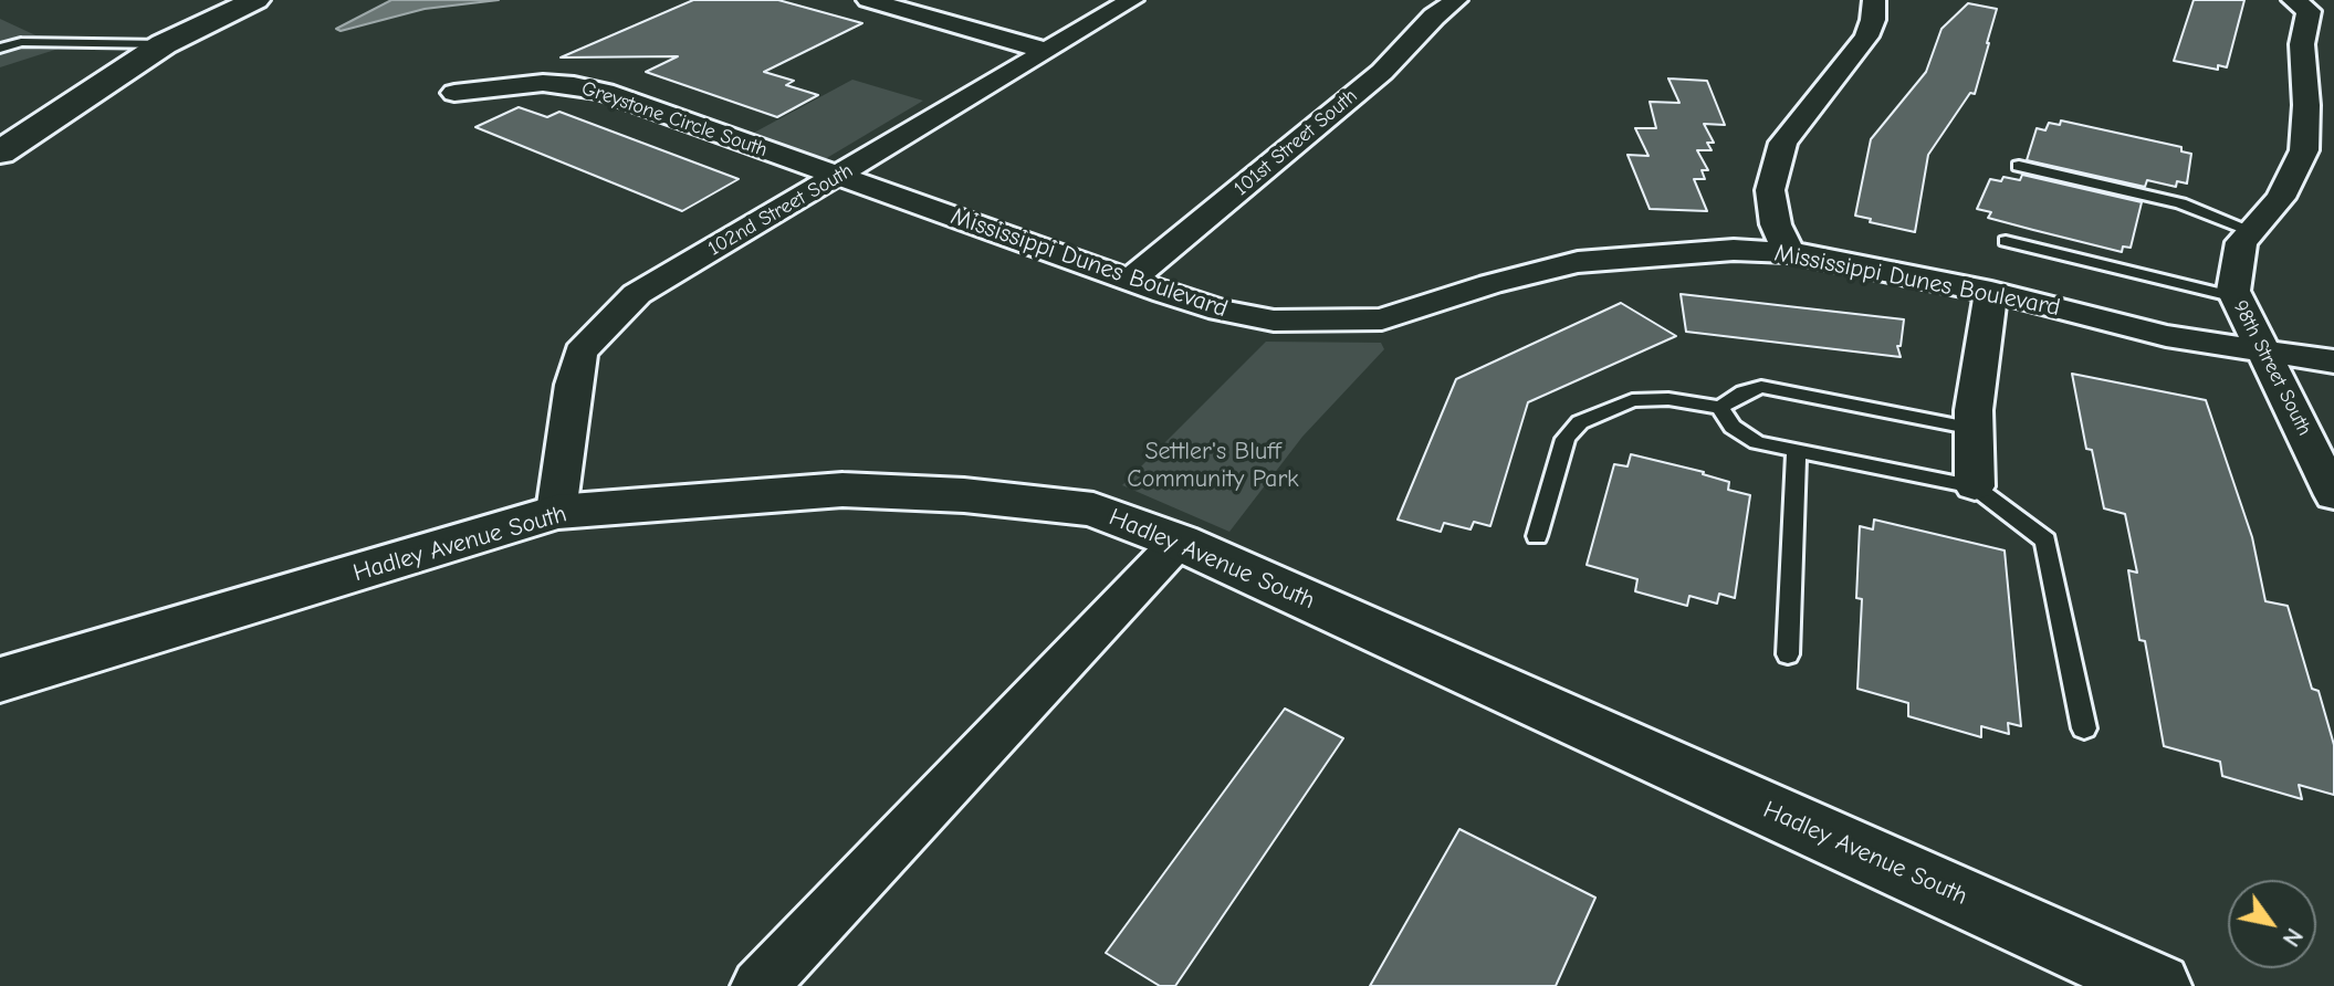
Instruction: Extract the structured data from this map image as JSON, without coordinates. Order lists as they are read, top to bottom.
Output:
{
  "streets": {
    "street": [
      "Greystone Circle South",
      "101st Street South",
      "102nd Street South",
      "Mississippi Dunes Boulevard",
      "98th Street South",
      "Hadley Avenue South"
    ]
  },
  "crossings": [
    ["Greystone Circle South", "102nd Street South"],
    ["Greystone Circle South", "Mississippi Dunes Boulevard"],
    ["101st Street South", "Mississippi Dunes Boulevard"],
    ["102nd Street South", "Mississippi Dunes Boulevard"],
    ["102nd Street South", "Hadley Avenue South"],
    ["Mississippi Dunes Boulevard", "98th Street South"]
  ],
  "parks": ["Settler's Bluff Community Park"],
  "north": "bottom right"
}
